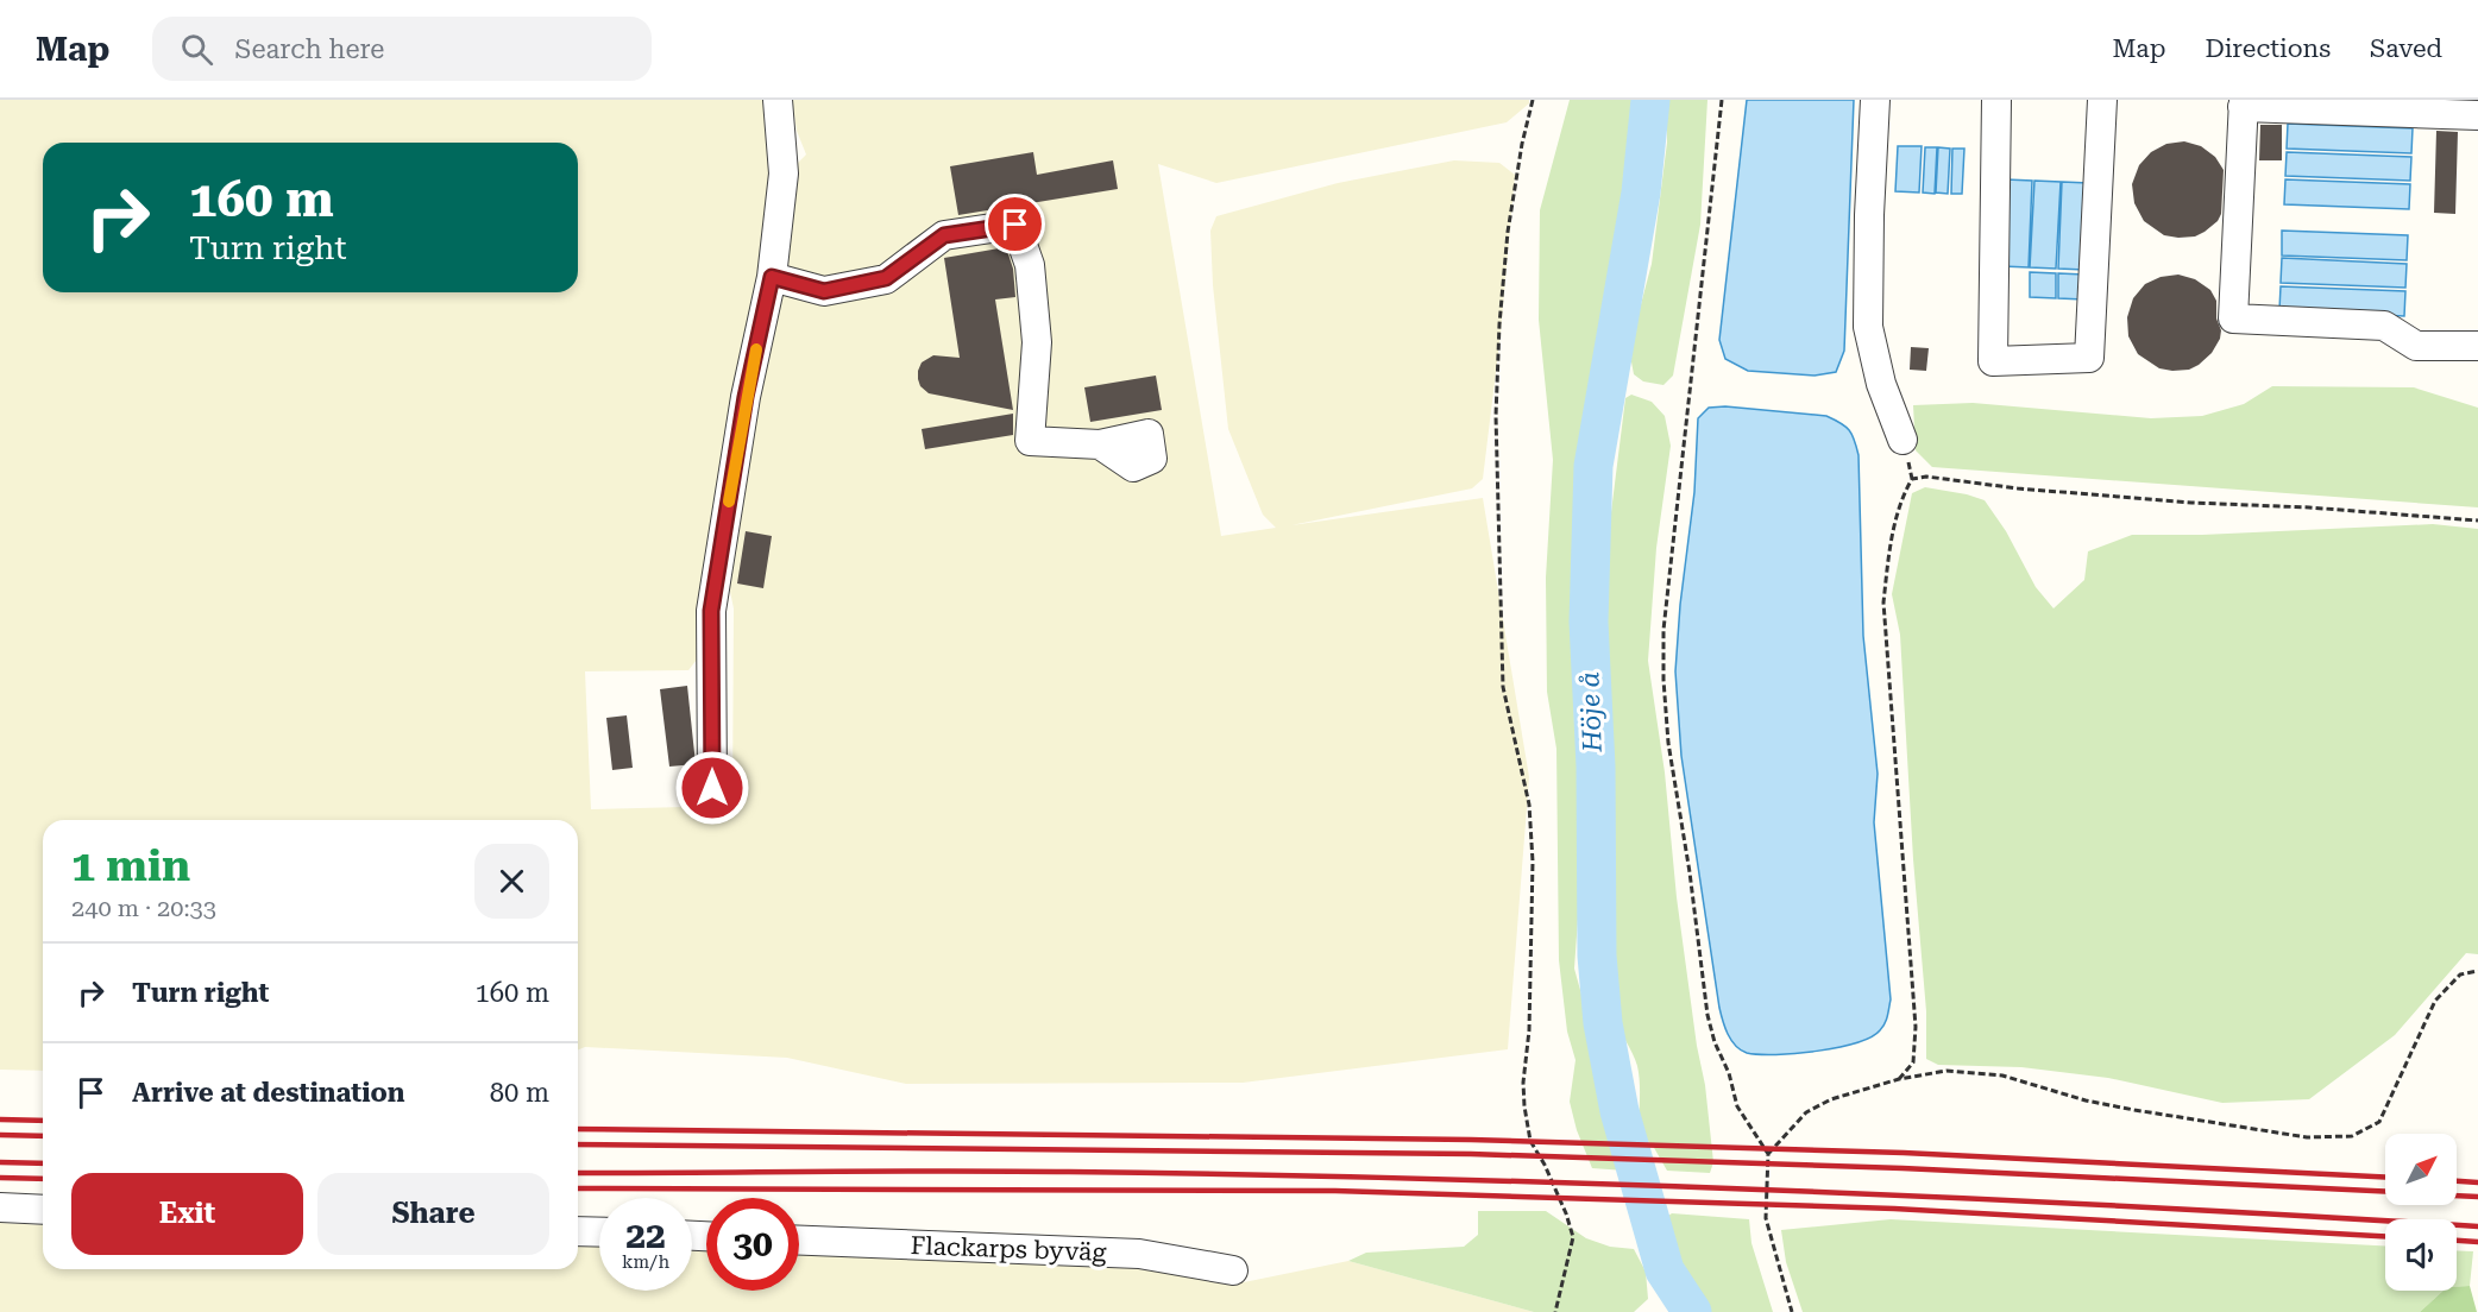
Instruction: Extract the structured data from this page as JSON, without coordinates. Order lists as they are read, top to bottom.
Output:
{
  "streets": {
    "street": ["Flackarps byväg"]
  },
  "water": ["Höje å"],
  "north": "top right",
  "page": {
    "header": "Map",
    "search": "Search here",
    "nav": ["Map", "Directions", "Saved"],
    "turn": ["160 m", "Turn right"],
    "heading": ["1 min", "240 m · 20:33"],
    "list": [
      {
        "name": "Turn right",
        "value": "160 m"
      },
      {
        "name": "Arrive at destination",
        "value": "80 m"
      }
    ],
    "buttons": ["Exit", "Share"],
    "speed": "22 km/h",
    "limit": "30"
  }
}
